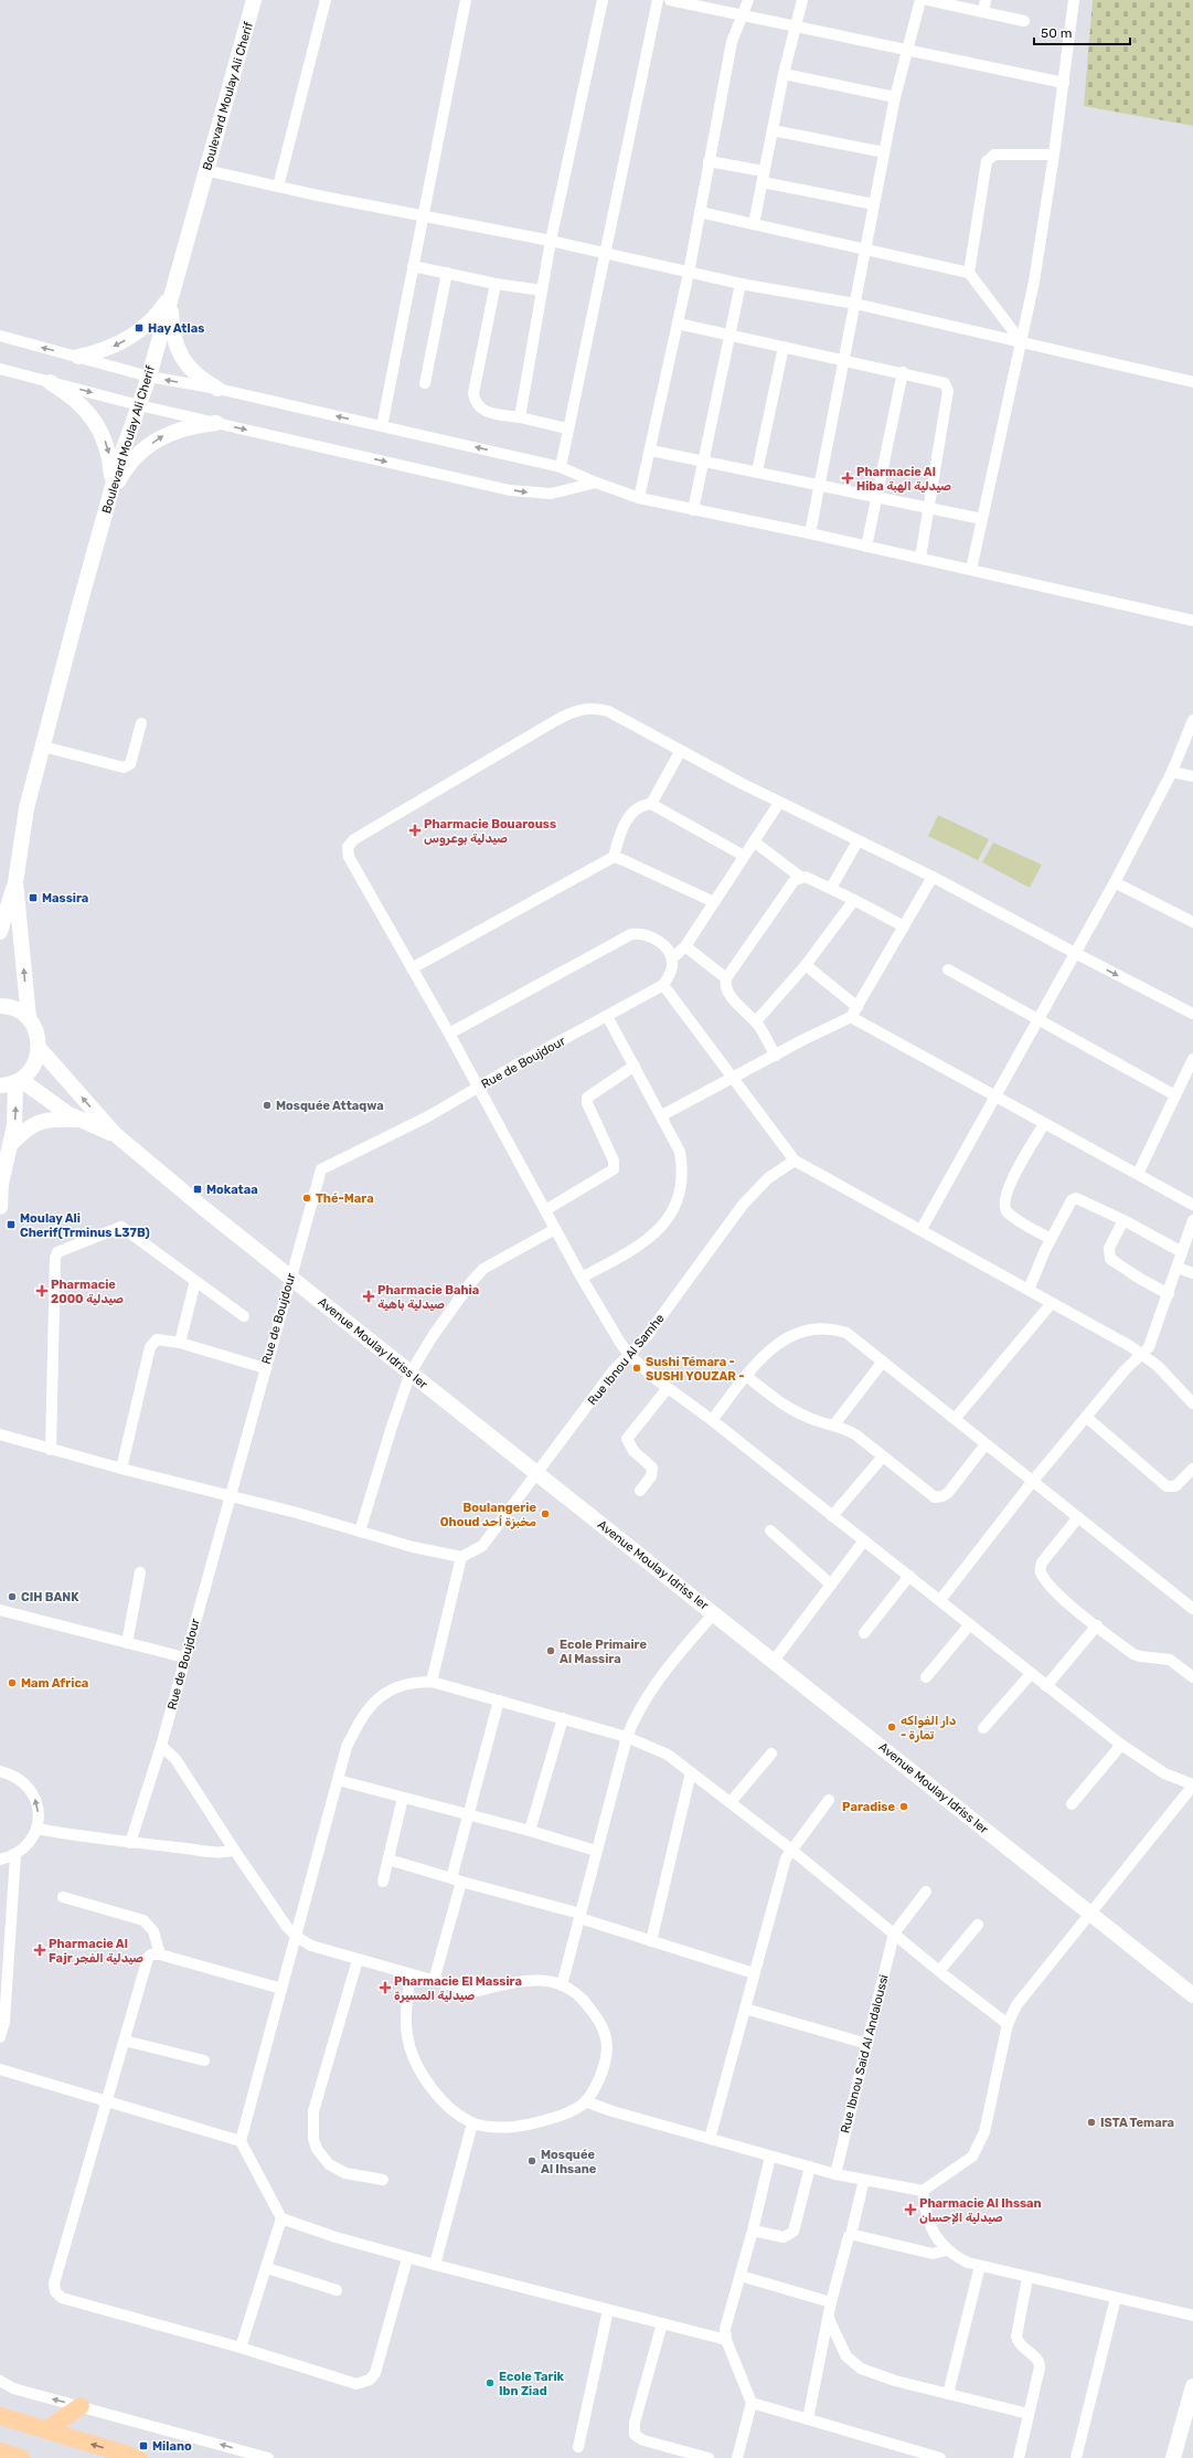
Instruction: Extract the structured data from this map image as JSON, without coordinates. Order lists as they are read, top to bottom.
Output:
{
  "streets": {
    "main road": ["Boulevard Moulay Ali Cherif", "Avenue Moulay Idriss Ier"],
    "street": ["Rue de Boujdour", "Rue Ibnou Al Samhe", "Rue Ibnou Said Al Andaloussi"]
  },
  "crossings": [
    ["Rue de Boujdour", "Avenue Moulay Idriss Ier"],
    ["Avenue Moulay Idriss Ier", "Rue Ibnou Al Samhe"]
  ],
  "places": {
    "transit": [
      "Hay Atlas",
      "Massira",
      "Mokataa",
      "Moulay Ali Cherif(Trminus L37B)",
      "Milano"
    ],
    "health": [
      "Pharmacie Al Hiba صيدلية الهبة",
      "Pharmacie Bouarouss صيدلية بوعروس",
      "Pharmacie 2000 صيدلية",
      "Pharmacie Bahia صيدلية باهية",
      "Pharmacie Al Fajr صيدلية الفجر",
      "Pharmacie El Massira صيدلية المسيرة",
      "Pharmacie Al Ihssan صيدلية الإحسان"
    ],
    "other": [
      "Mosquée Attaqwa",
      "Thé-Mara",
      "Sushi Témara - SUSHI YOUZAR -",
      "Boulangerie Ohoud مخبزة أحد",
      "CIH BANK",
      "Ecole Primaire Al Massira",
      "Mam Africa",
      "دار الفواكه - تمارة",
      "Paradise",
      "ISTA Temara",
      "Mosquée Al Ihsane",
      "Ecole Tarik Ibn Ziad"
    ]
  },
  "scale_bar": "50 m"
}
